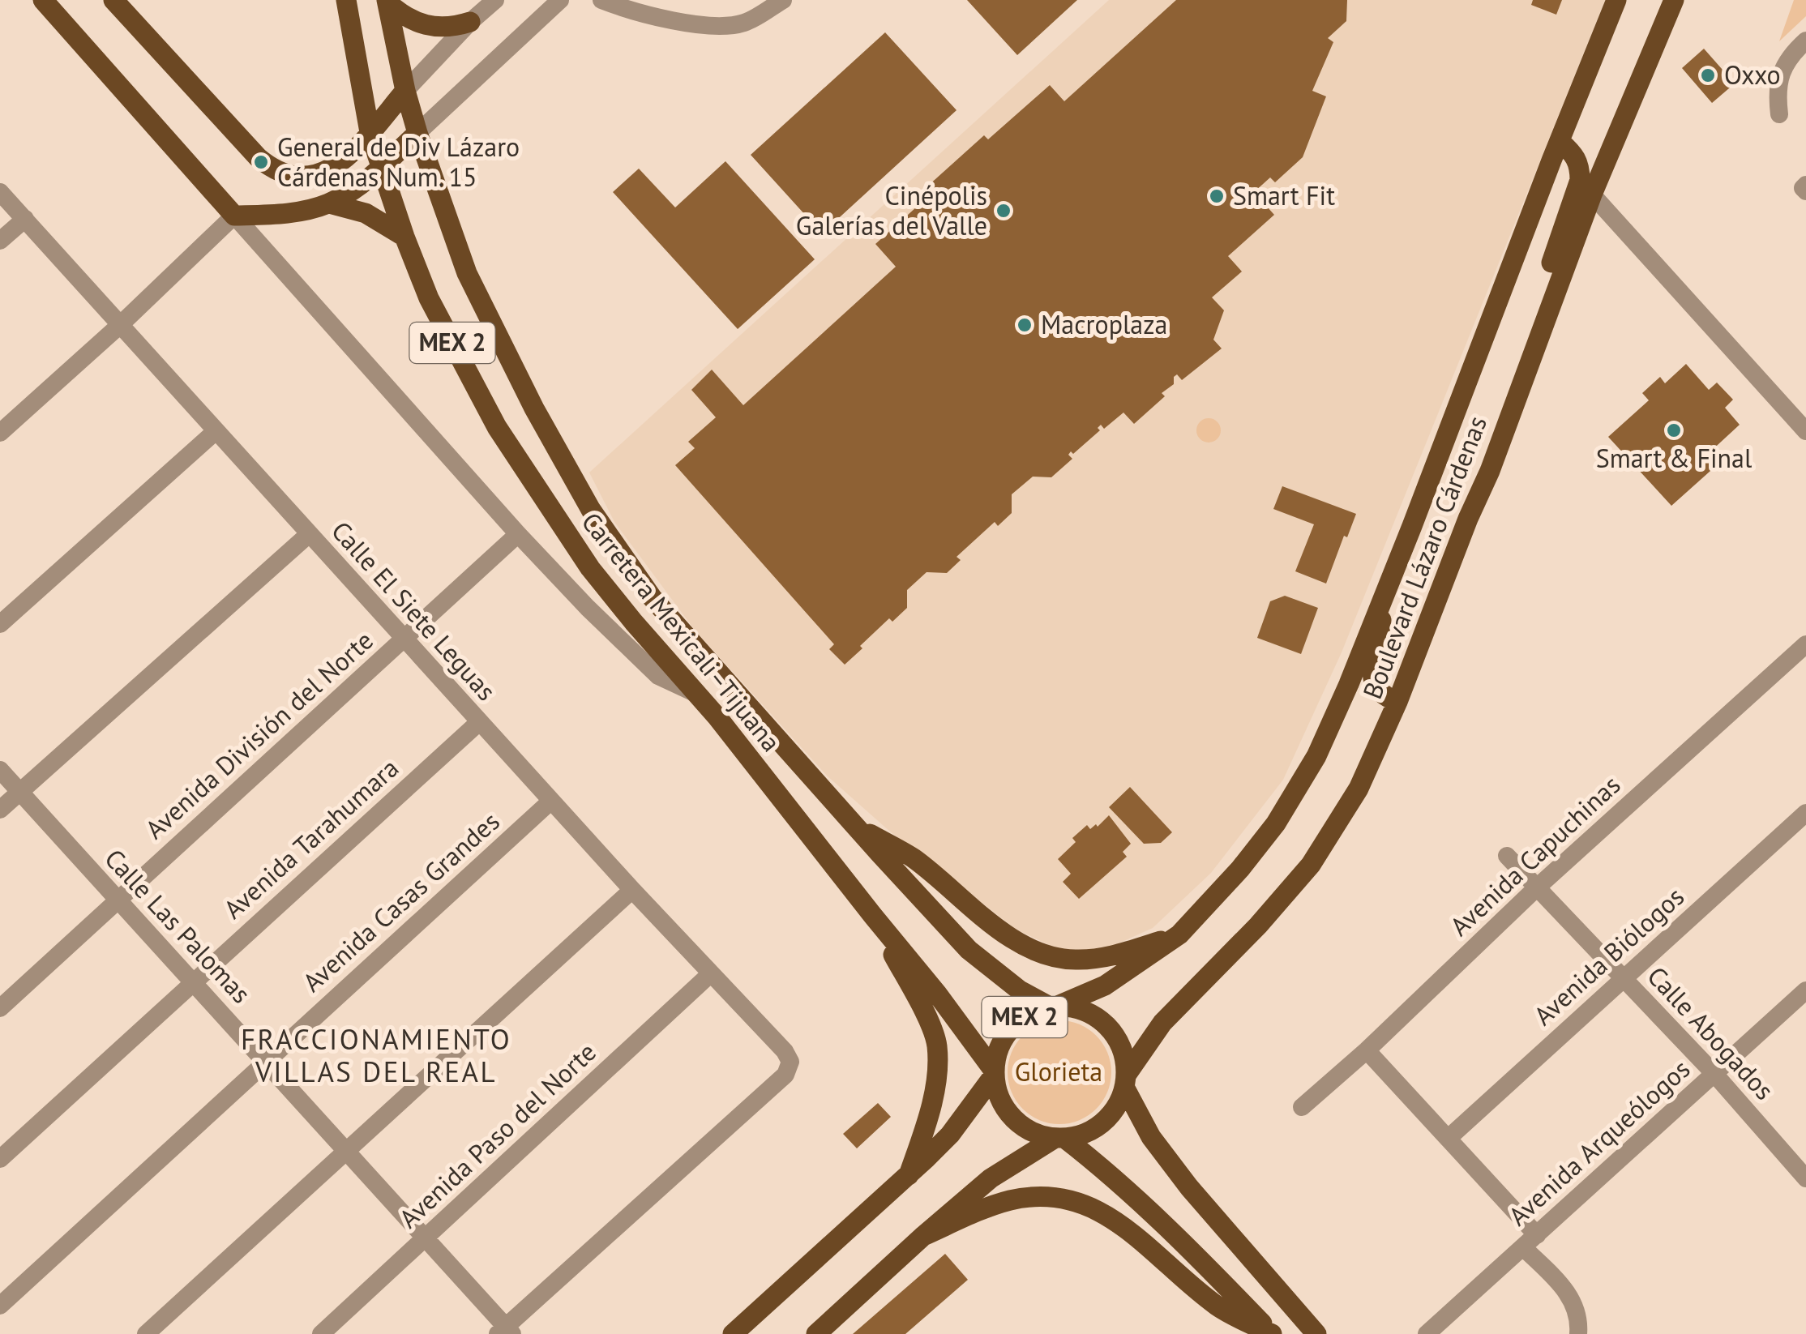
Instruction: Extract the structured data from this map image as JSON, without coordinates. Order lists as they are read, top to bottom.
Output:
{
  "streets": {
    "main road": ["MEX 2", "Boulevard Lázaro Cárdenas", "Carretera Mexicali–Tijuana"],
    "street": [
      "Calle El Siete Leguas",
      "Avenida División del Norte",
      "Avenida Tarahumara",
      "Avenida Capuchinas",
      "Avenida Casas Grandes",
      "Calle Las Palomas",
      "Avenida Biólogos",
      "Calle Abogados",
      "Avenida Paso del Norte",
      "Avenida Arqueólogos"
    ]
  },
  "crossings": [
    ["MEX 2", "Boulevard Lázaro Cárdenas"],
    ["MEX 2", "Carretera Mexicali–Tijuana"],
    ["Boulevard Lázaro Cárdenas", "Carretera Mexicali–Tijuana"],
    ["Calle El Siete Leguas", "Avenida División del Norte"],
    ["Calle El Siete Leguas", "Avenida Tarahumara"],
    ["Calle El Siete Leguas", "Avenida Casas Grandes"],
    ["Calle El Siete Leguas", "Calle Las Palomas"],
    ["Calle El Siete Leguas", "Avenida Paso del Norte"],
    ["Avenida División del Norte", "Calle Las Palomas"],
    ["Avenida Tarahumara", "Calle Las Palomas"],
    ["Avenida Capuchinas", "Calle Abogados"],
    ["Avenida Casas Grandes", "Calle Las Palomas"],
    ["Calle Las Palomas", "Avenida Paso del Norte"],
    ["Avenida Biólogos", "Calle Abogados"],
    ["Calle Abogados", "Avenida Arqueólogos"]
  ],
  "districts": ["FRACCIONAMIENTO VILLAS DEL REAL"],
  "parks": ["Glorieta"],
  "places": [
    "Oxxo",
    "General de Div Lázaro Cárdenas Num. 15",
    "Smart Fit",
    "Cinépolis Galerías del Valle",
    "Macroplaza",
    "Smart & Final"
  ]
}
